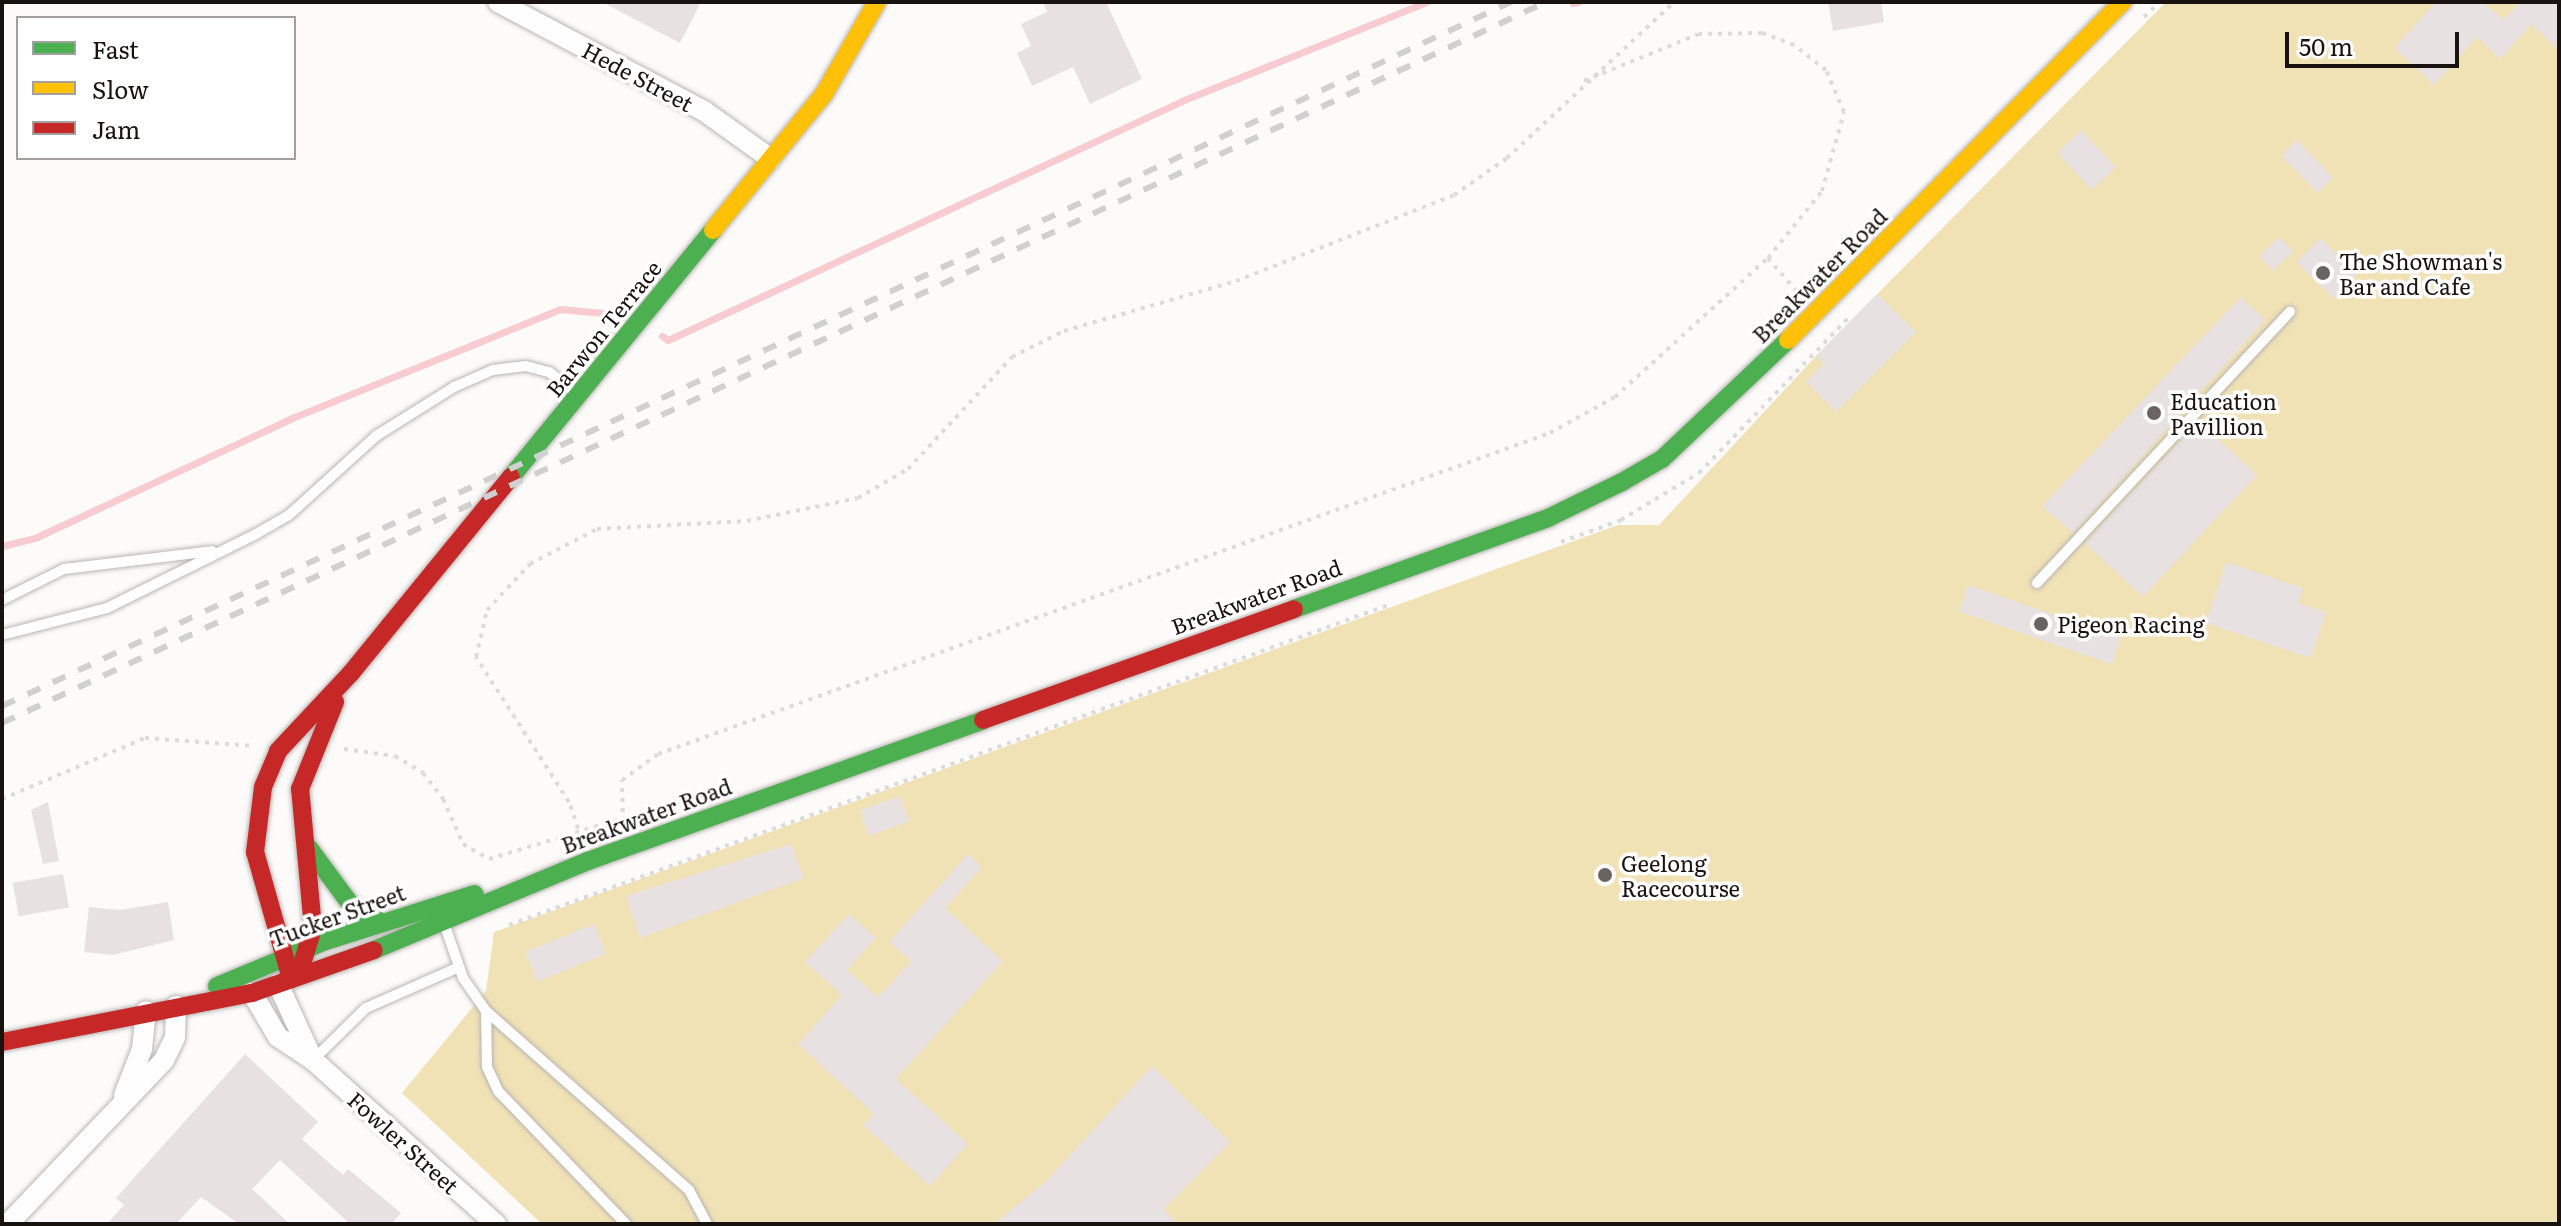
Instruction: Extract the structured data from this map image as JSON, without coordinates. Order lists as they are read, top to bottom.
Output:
{
  "streets": {
    "street": [
      "Hede Street",
      "Breakwater Road",
      "Barwon Terrace",
      "Tucker Street",
      "Fowler Street"
    ]
  },
  "crossings": [
    ["Hede Street", "Barwon Terrace"],
    ["Breakwater Road", "Barwon Terrace"],
    ["Breakwater Road", "Tucker Street"],
    ["Breakwater Road", "Fowler Street"],
    ["Barwon Terrace", "Tucker Street"],
    ["Barwon Terrace", "Fowler Street"],
    ["Tucker Street", "Fowler Street"]
  ],
  "places": [
    "The Showman's Bar and Cafe",
    "Education Pavillion",
    "Pigeon Racing",
    "Geelong Racecourse"
  ],
  "legend": ["Fast", "Slow", "Jam"],
  "scale_bar": "50 m"
}
